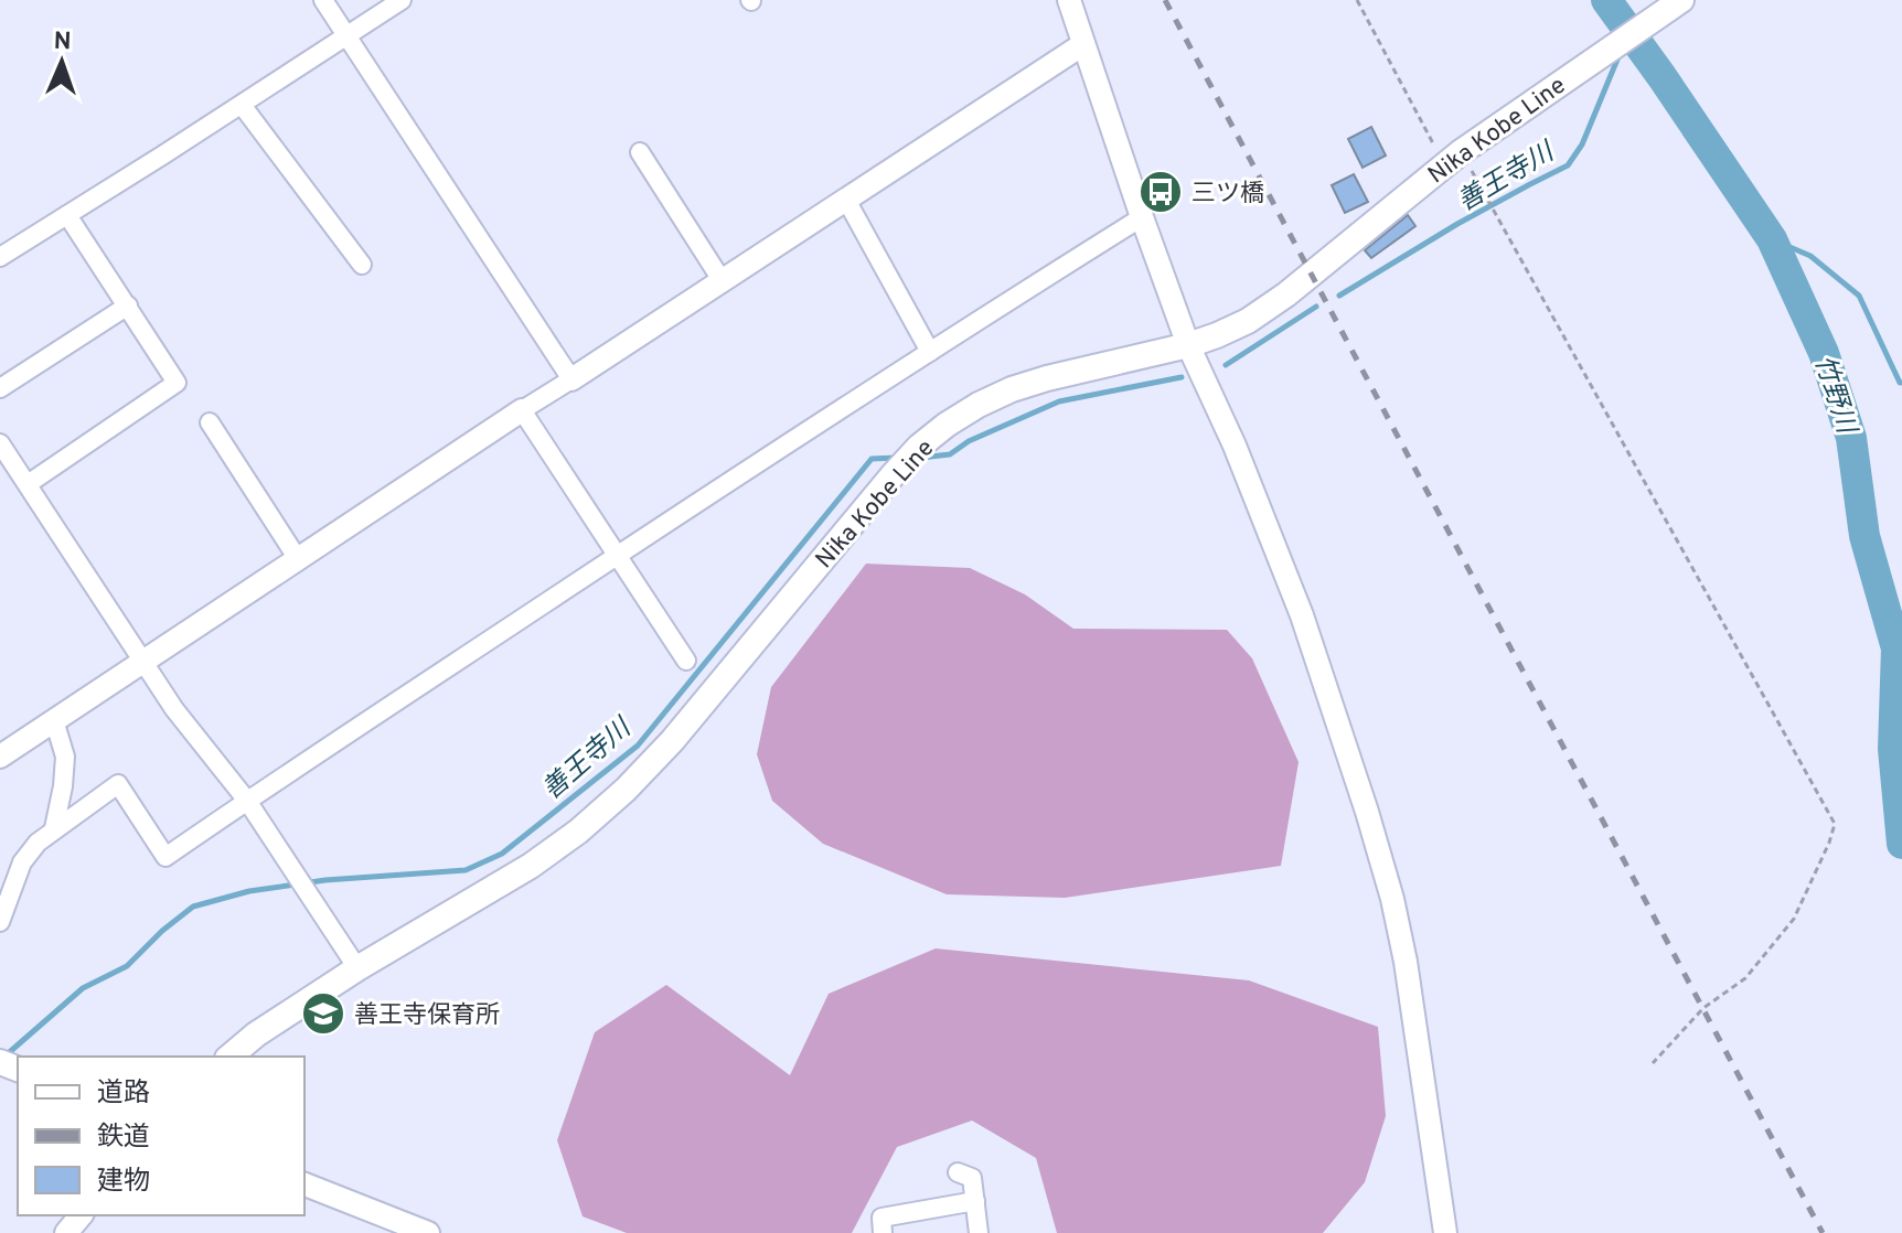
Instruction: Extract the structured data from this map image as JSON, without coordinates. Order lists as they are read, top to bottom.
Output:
{
  "streets": {
    "main road": ["Nika Kobe Line"]
  },
  "water": ["善王寺川", "竹野川"],
  "places": {
    "bus stop": ["三ツ橋"],
    "school or university": ["善王寺保育所"]
  },
  "legend": ["道路", "鉄道", "建物"],
  "north": "top"
}
